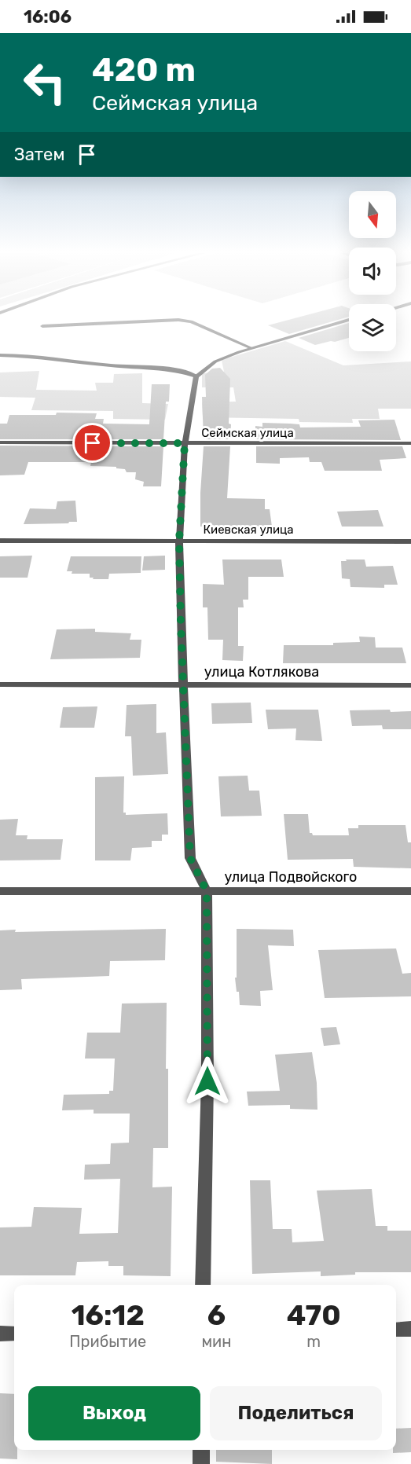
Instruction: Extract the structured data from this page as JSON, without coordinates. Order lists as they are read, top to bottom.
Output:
{
  "streets": {
    "street": [
      "Сеймская улица",
      "Киевская улица",
      "улица Котлякова",
      "улица Подвойского"
    ]
  },
  "north": "bottom",
  "page": {
    "status": "16:06",
    "turn": ["420 m", "Сеймская улица"],
    "then": "Затем",
    "eta": [
      "16:12",
      "Прибытие",
      "6",
      "мин",
      "470",
      "m"
    ],
    "buttons": ["Выход", "Поделиться"]
  }
}
